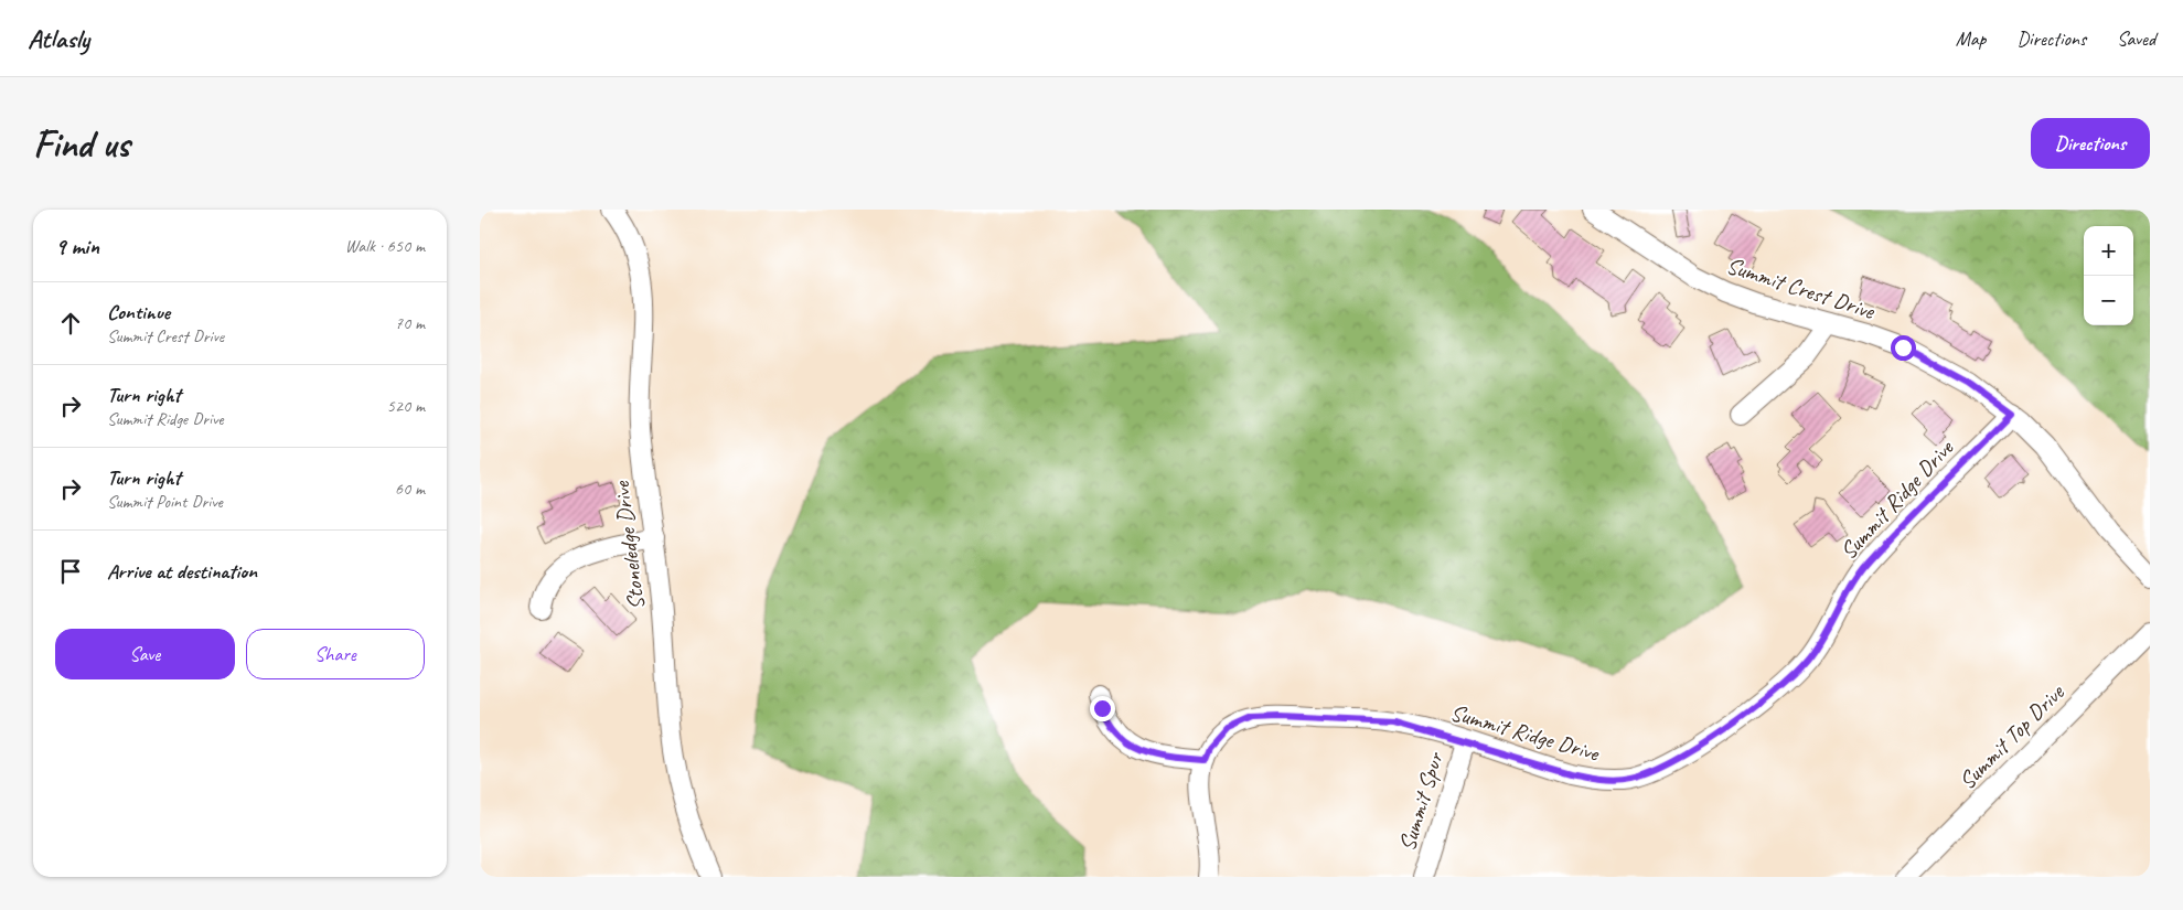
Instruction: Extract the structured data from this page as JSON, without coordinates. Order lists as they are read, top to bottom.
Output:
{
  "streets": {
    "street": [
      "Summit Crest Drive",
      "Summit Ridge Drive",
      "Stoneledge Drive",
      "Summit Top Drive",
      "Summit Spur"
    ]
  },
  "crossings": [
    ["Summit Crest Drive", "Summit Ridge Drive"],
    ["Summit Ridge Drive", "Summit Spur"]
  ],
  "page": {
    "header": "Atlasly",
    "nav": ["Map", "Directions", "Saved"],
    "buttons": [
      "Directions",
      ["Save", "Share"]
    ],
    "title": "Find us",
    "heading": ["9 min", "Walk · 650 m"],
    "map_buttons": ["+", "−"],
    "list": [
      ["Continue", "Summit Crest Drive", "70 m"],
      ["Turn right", "Summit Ridge Drive", "520 m"],
      ["Turn right", "Summit Point Drive", "60 m"],
      "Arrive at destination"
    ]
  }
}
